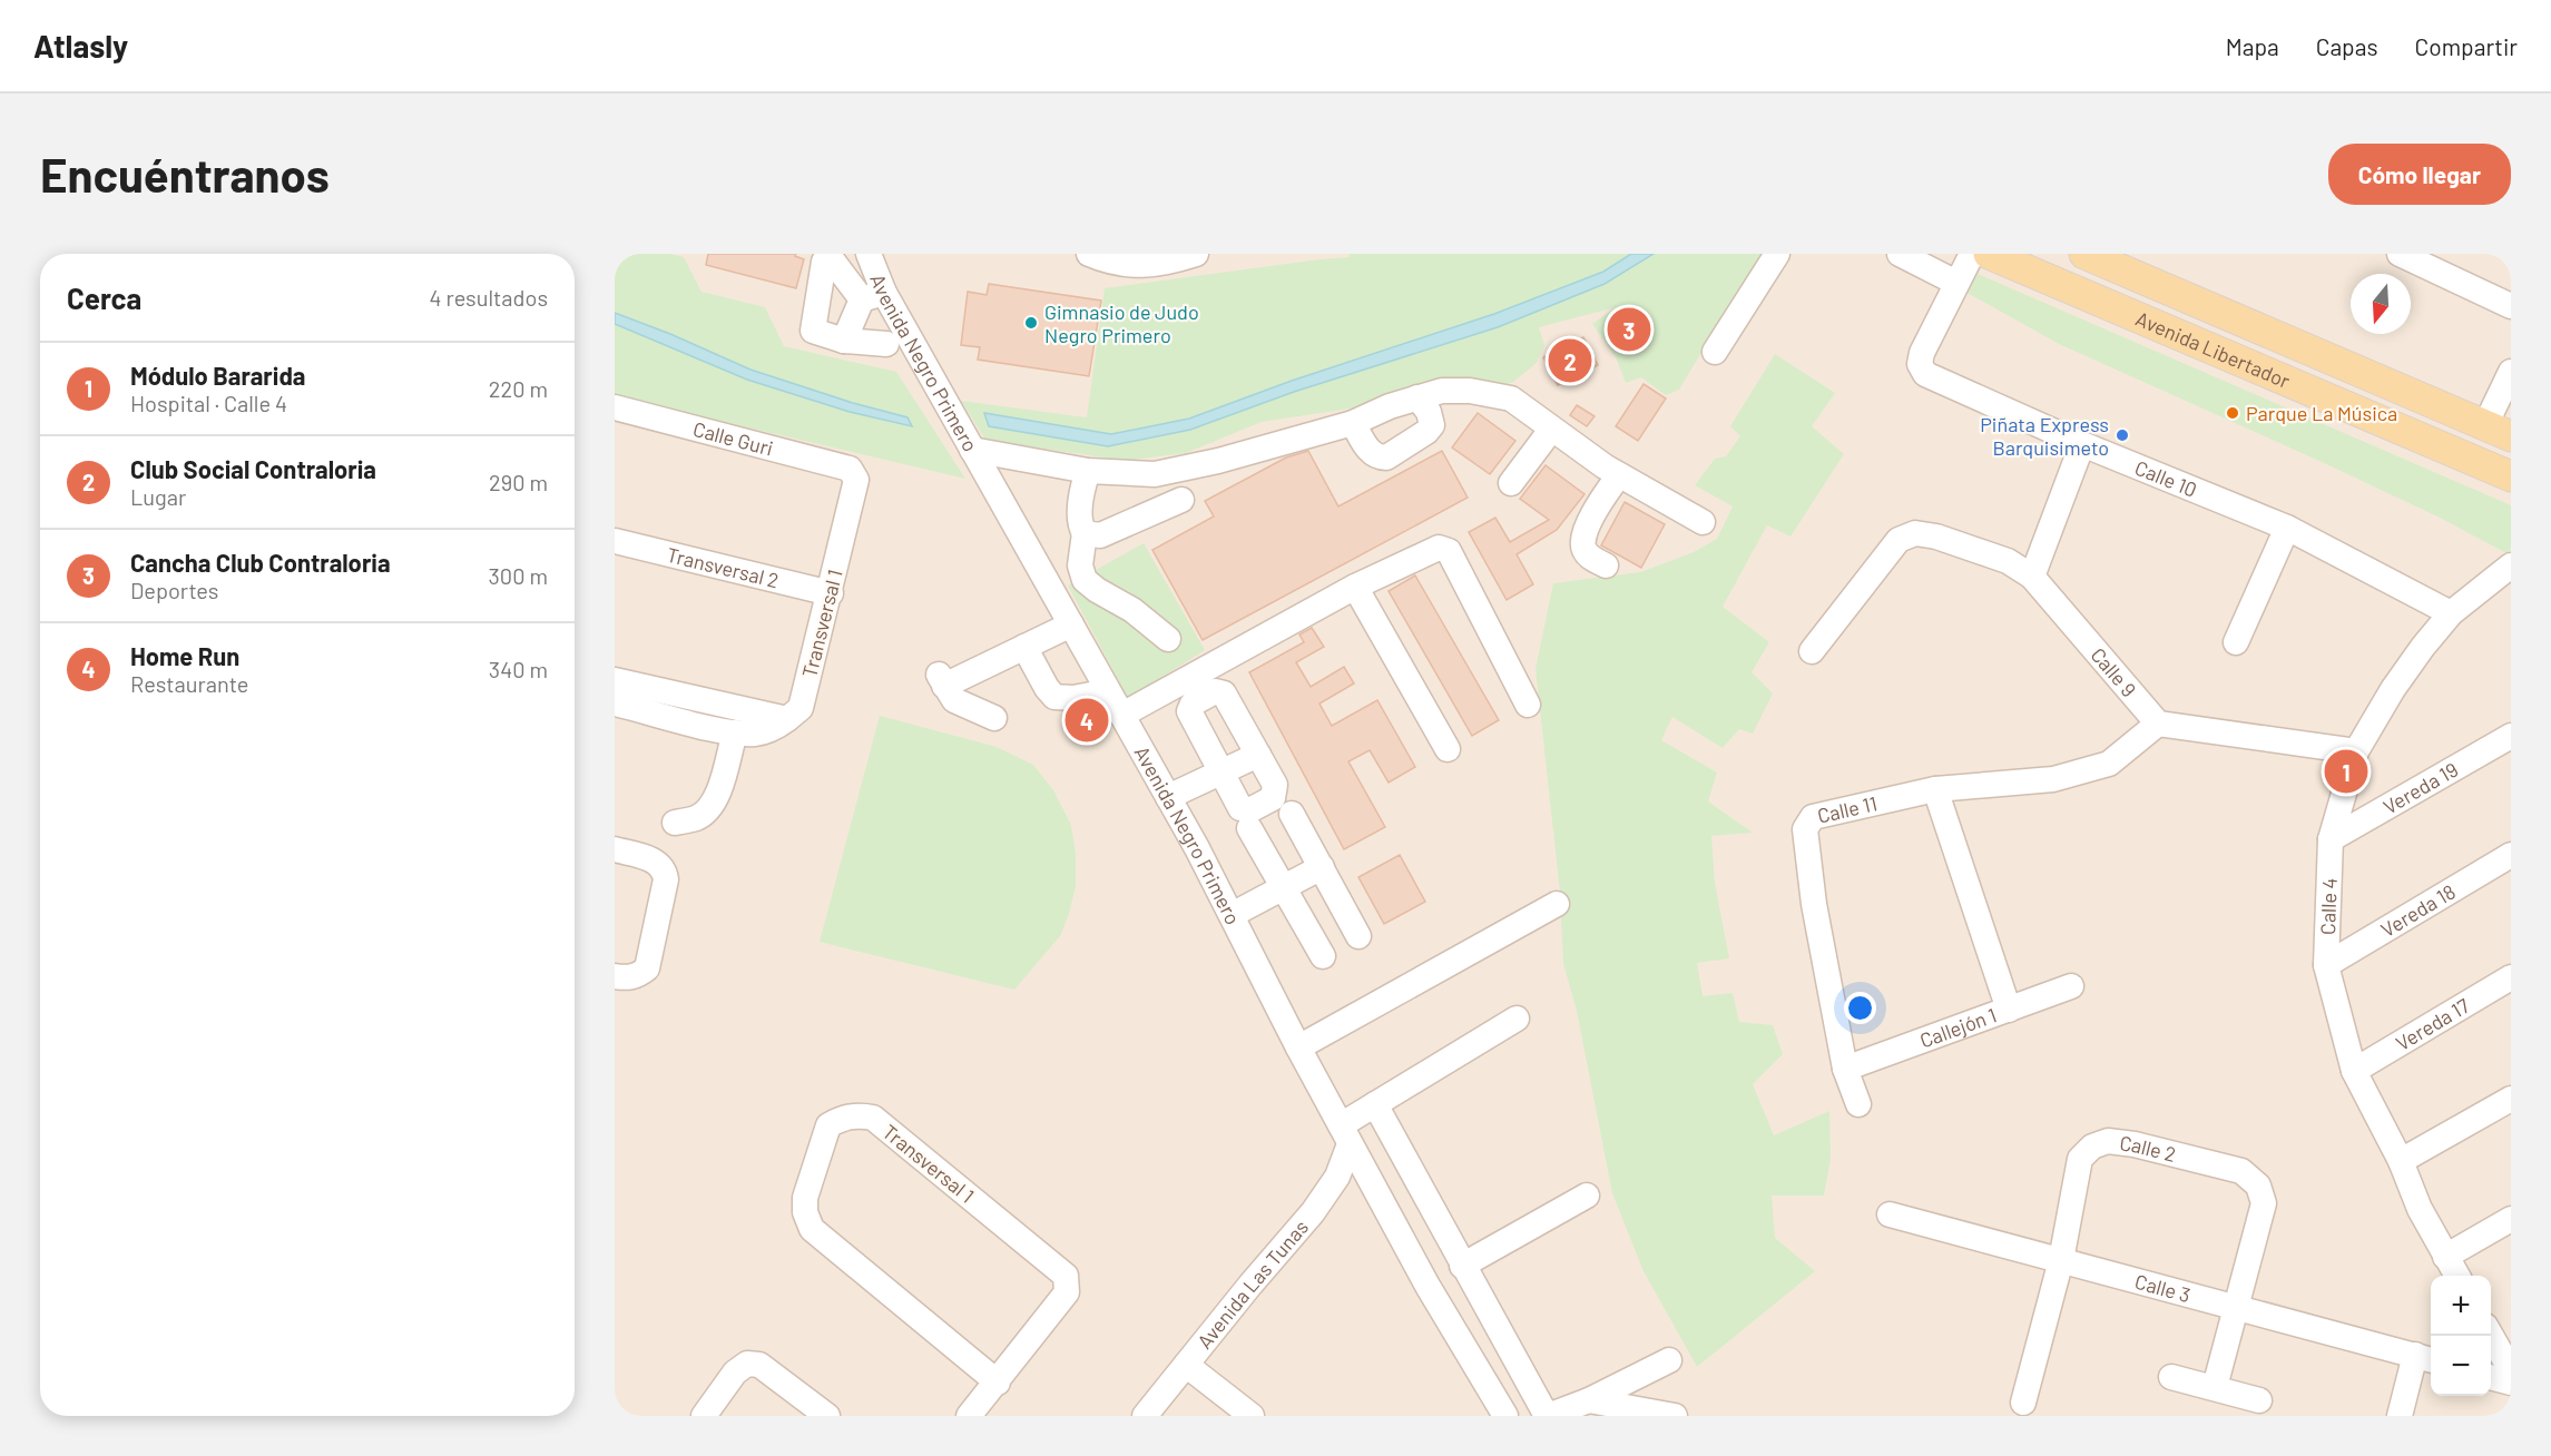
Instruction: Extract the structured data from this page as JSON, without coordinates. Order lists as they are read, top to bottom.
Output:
{
  "streets": {
    "main road": ["Avenida Libertador"],
    "street": [
      "Avenida Negro Primero",
      "Calle Guri",
      "Calle 10",
      "Transversal 2",
      "Transversal 1",
      "Calle 9",
      "Vereda 19",
      "Calle 11",
      "Calle 4",
      "Vereda 18",
      "Vereda 17",
      "Callejón 1",
      "Calle 2",
      "Avenida Las Tunas",
      "Calle 3"
    ]
  },
  "crossings": [
    ["Avenida Negro Primero", "Avenida Las Tunas"],
    ["Calle Guri", "Transversal 1"],
    ["Calle 10", "Calle 4"],
    ["Transversal 2", "Transversal 1"],
    ["Calle 9", "Calle 11"],
    ["Vereda 19", "Calle 4"],
    ["Calle 11", "Callejón 1"],
    ["Calle 4", "Vereda 18"],
    ["Calle 4", "Vereda 17"],
    ["Calle 2", "Calle 3"]
  ],
  "places": ["Gimnasio de Judo Negro Primero", "Parque La Música", "Piñata Express Barquisimeto"],
  "north": "bottom",
  "page": {
    "header": "Atlasly",
    "nav": ["Mapa", "Capas", "Compartir"],
    "buttons": "Cómo llegar",
    "title": "Encuéntranos",
    "heading": ["Cerca", "4 resultados"],
    "pins": [
      "3",
      "2",
      "4",
      "1"
    ],
    "list": [
      {
        "mark": "1",
        "name": "Módulo Bararida",
        "note": "Hospital · Calle 4",
        "value": "220 m"
      },
      {
        "mark": "2",
        "name": "Club Social Contraloria",
        "note": "Lugar",
        "value": "290 m"
      },
      {
        "mark": "3",
        "name": "Cancha Club Contraloria",
        "note": "Deportes",
        "value": "300 m"
      },
      {
        "mark": "4",
        "name": "Home Run",
        "note": "Restaurante",
        "value": "340 m"
      }
    ],
    "map_buttons": ["+", "−"]
  }
}
